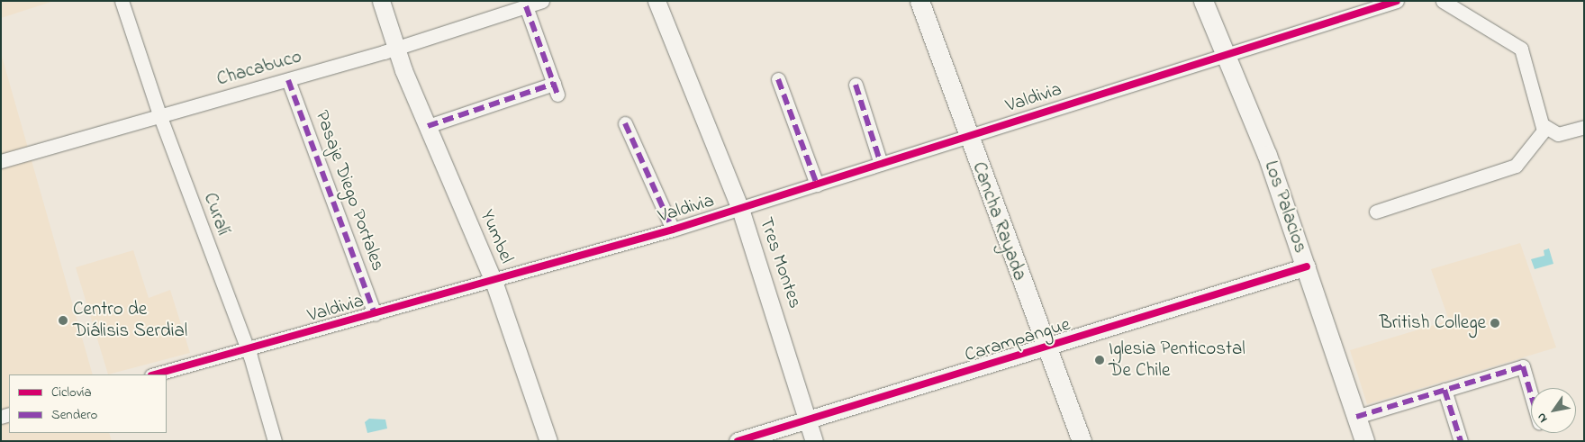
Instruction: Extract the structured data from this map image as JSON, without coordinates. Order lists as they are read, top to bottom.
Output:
{
  "streets": {
    "main road": ["Los Palacios", "Cancha Rayada"],
    "street": [
      "Chacabuco",
      "Valdivia",
      "Pasaje Diego Portales",
      "Curalí",
      "Yumbel",
      "Tres Montes",
      "Carampangue"
    ]
  },
  "crossings": [
    ["Chacabuco", "Pasaje Diego Portales"],
    ["Chacabuco", "Curalí"],
    ["Chacabuco", "Yumbel"],
    ["Valdivia", "Pasaje Diego Portales"],
    ["Valdivia", "Los Palacios"],
    ["Valdivia", "Curalí"],
    ["Valdivia", "Cancha Rayada"],
    ["Valdivia", "Yumbel"],
    ["Valdivia", "Tres Montes"],
    ["Los Palacios", "Carampangue"],
    ["Cancha Rayada", "Carampangue"],
    ["Tres Montes", "Carampangue"]
  ],
  "places": ["Centro de Diálisis Serdial", "British College", "Iglesia Penticostal De Chile"],
  "legend": ["Ciclovía", "Sendero"],
  "north": "bottom left"
}
